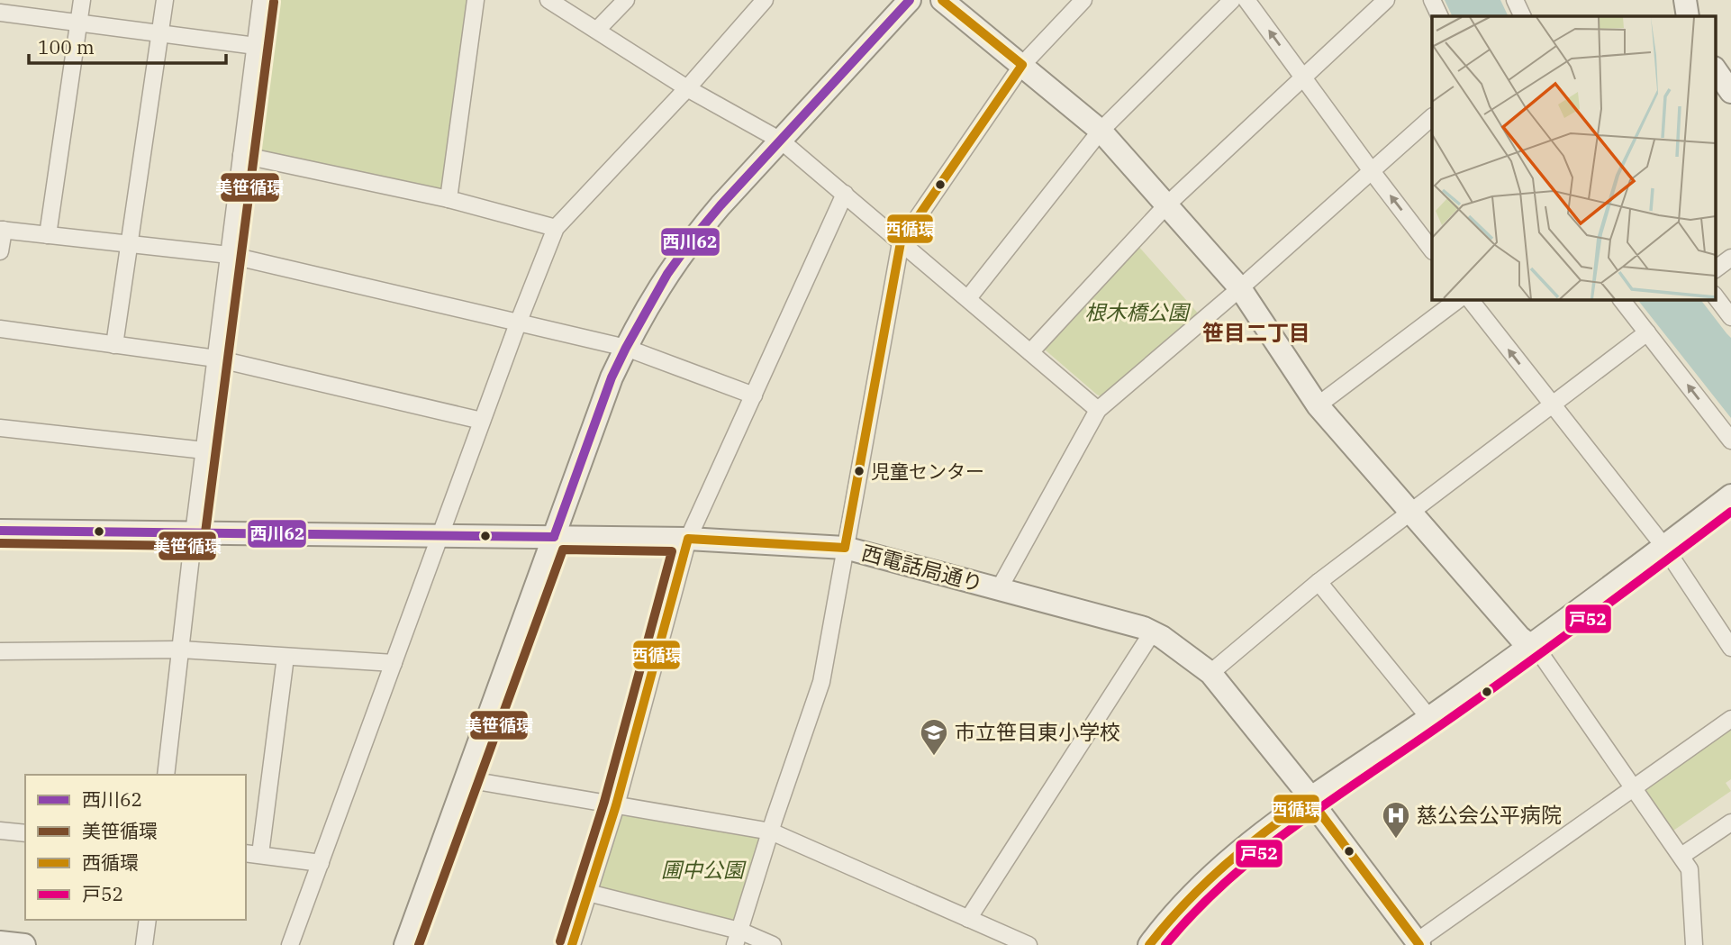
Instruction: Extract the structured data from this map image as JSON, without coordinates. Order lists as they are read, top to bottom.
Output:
{
  "streets": {
    "street": ["西電話局通り"]
  },
  "districts": ["笹目二丁目"],
  "parks": ["根木橋公園", "圃中公園"],
  "places": {
    "other": ["児童センター"],
    "school or university": ["市立笹目東小学校"],
    "hospital": ["慈公会公平病院"]
  },
  "lines": [
    "transit line 西川62",
    "transit line 西循環",
    "transit line 美笹循環",
    "transit line 戸52"
  ],
  "legend": [
    "西川62",
    "美笹循環",
    "西循環",
    "戸52"
  ],
  "scale_bar": "100 m"
}
